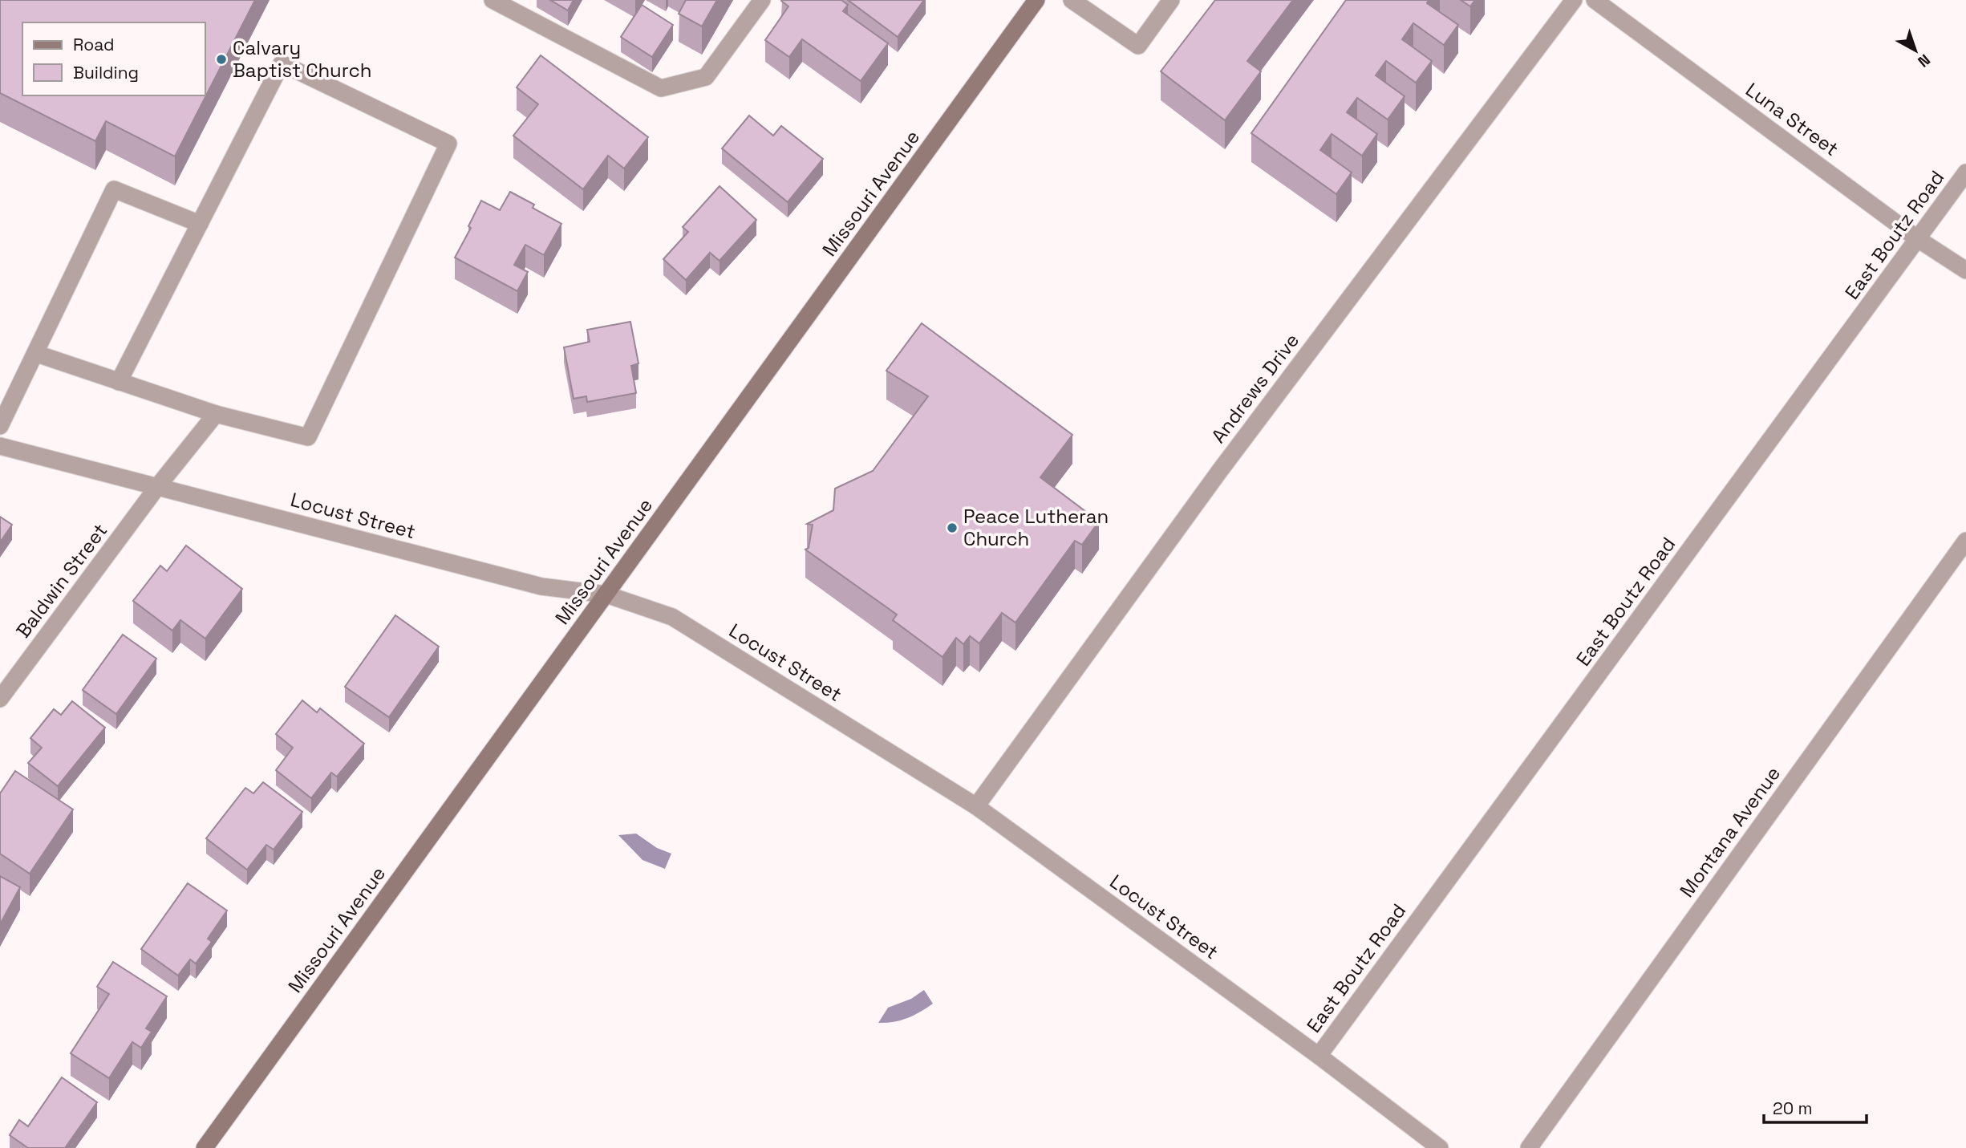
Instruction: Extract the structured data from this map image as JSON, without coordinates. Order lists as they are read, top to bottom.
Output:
{
  "streets": {
    "main road": ["Missouri Avenue"],
    "street": [
      "Luna Street",
      "East Boutz Road",
      "Andrews Drive",
      "Locust Street",
      "Baldwin Street",
      "Montana Avenue"
    ]
  },
  "crossings": [
    ["Luna Street", "East Boutz Road"],
    ["Missouri Avenue", "Locust Street"],
    ["East Boutz Road", "Locust Street"],
    ["Andrews Drive", "Locust Street"],
    ["Locust Street", "Baldwin Street"]
  ],
  "places": ["Calvary Baptist Church", "Peace Lutheran Church"],
  "legend": ["Road", "Building"],
  "scale_bar": "20 m",
  "north": "bottom right"
}
